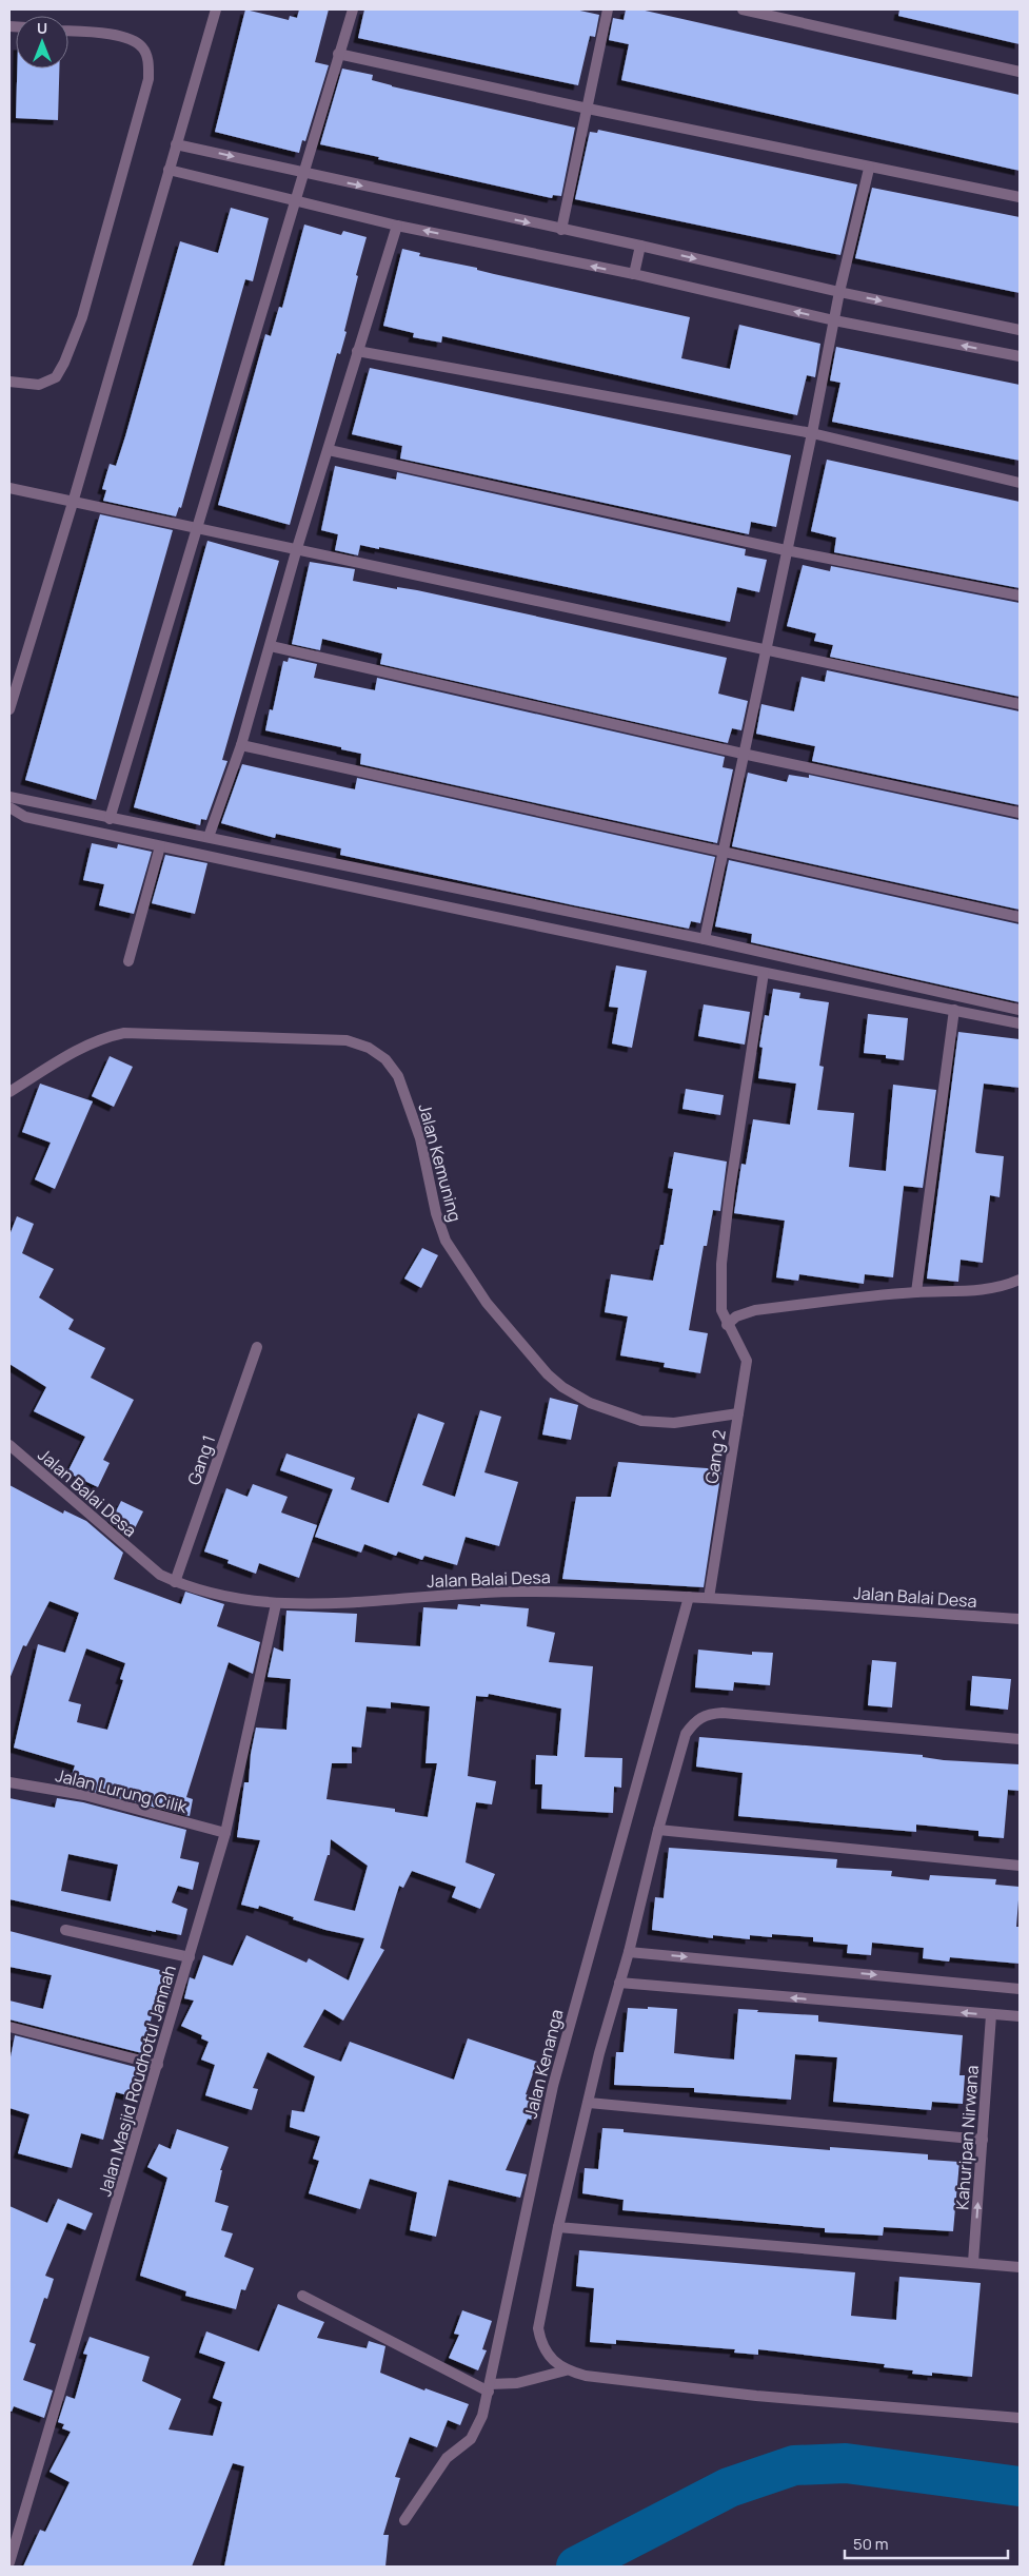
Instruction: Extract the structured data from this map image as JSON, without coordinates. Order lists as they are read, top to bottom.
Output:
{
  "streets": {
    "street": [
      "Jalan Kemuning",
      "Gang 2",
      "Gang 1",
      "Jalan Balai Desa",
      "Jalan Lurung Cilik",
      "Jalan Kenanga",
      "Jalan Masjid Roudhotul Jannah",
      "Kahuripan Nirwana"
    ]
  },
  "crossings": [
    ["Jalan Kemuning", "Gang 2"],
    ["Gang 2", "Jalan Balai Desa"],
    ["Gang 1", "Jalan Balai Desa"],
    ["Jalan Balai Desa", "Jalan Kenanga"],
    ["Jalan Balai Desa", "Jalan Masjid Roudhotul Jannah"],
    ["Jalan Lurung Cilik", "Jalan Masjid Roudhotul Jannah"]
  ],
  "one_way": ["Kahuripan Nirwana"],
  "scale_bar": "50 m",
  "north": "top"
}
